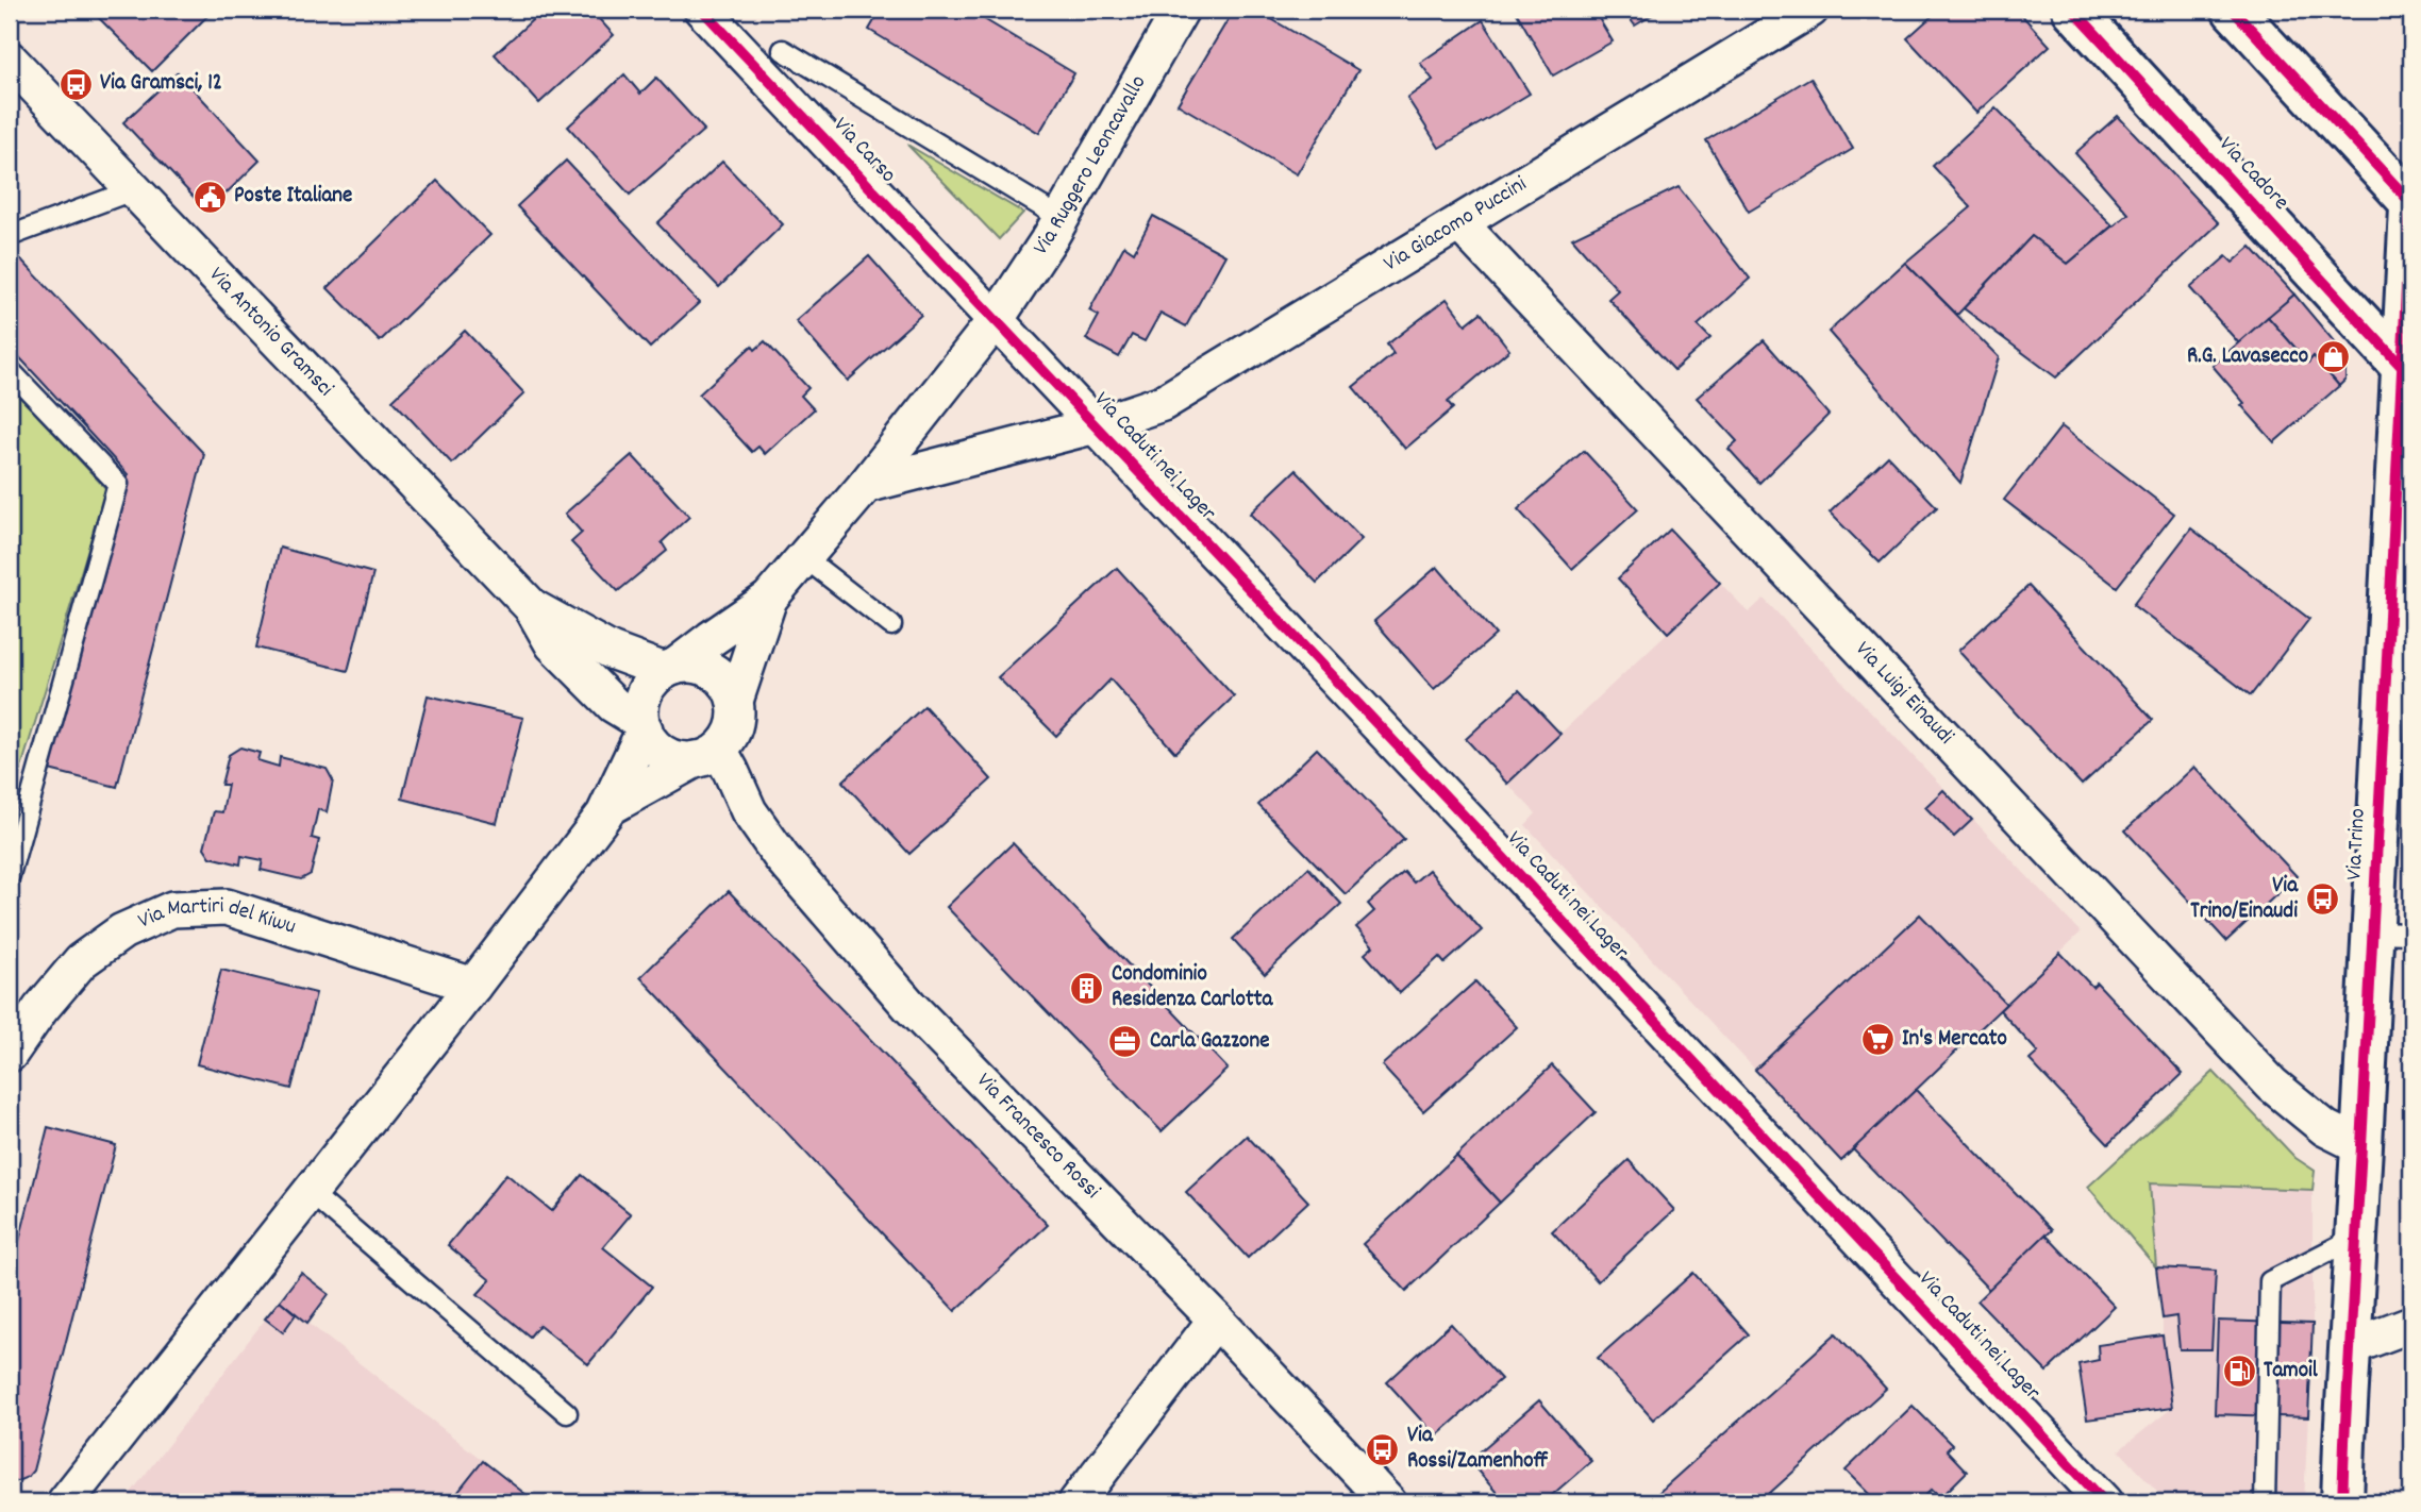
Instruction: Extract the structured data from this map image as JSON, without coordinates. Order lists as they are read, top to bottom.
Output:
{
  "streets": {
    "main road": ["Via Cadore", "Via Trino"],
    "street": [
      "Via Carso",
      "Via Ruggero Leoncavallo",
      "Via Giacomo Puccini",
      "Via Antonio Gramsci",
      "Via Caduti nei Lager",
      "Via Luigi Einaudi",
      "Via Martiri del Kiwu",
      "Via Francesco Rossi"
    ]
  },
  "crossings": [
    ["Via Carso", "Via Ruggero Leoncavallo"],
    ["Via Carso", "Via Caduti nei Lager"],
    ["Via Ruggero Leoncavallo", "Via Giacomo Puccini"],
    ["Via Ruggero Leoncavallo", "Via Caduti nei Lager"],
    ["Via Cadore", "Via Trino"],
    ["Via Giacomo Puccini", "Via Caduti nei Lager"],
    ["Via Giacomo Puccini", "Via Luigi Einaudi"],
    ["Via Antonio Gramsci", "Via Francesco Rossi"],
    ["Via Luigi Einaudi", "Via Trino"]
  ],
  "places": {
    "bus stop": ["Via Gramsci, 12", "Via Trino/Einaudi", "Via Rossi/Zamenhoff"],
    "public building": ["Poste Italiane"],
    "shop": ["R.G. Lavasecco"],
    "building": ["Condominio Residenza Carlotta"],
    "supermarket": ["In's Mercato"],
    "office": ["Carla Gazzone"],
    "fuel station": ["Tamoil"]
  }
}
